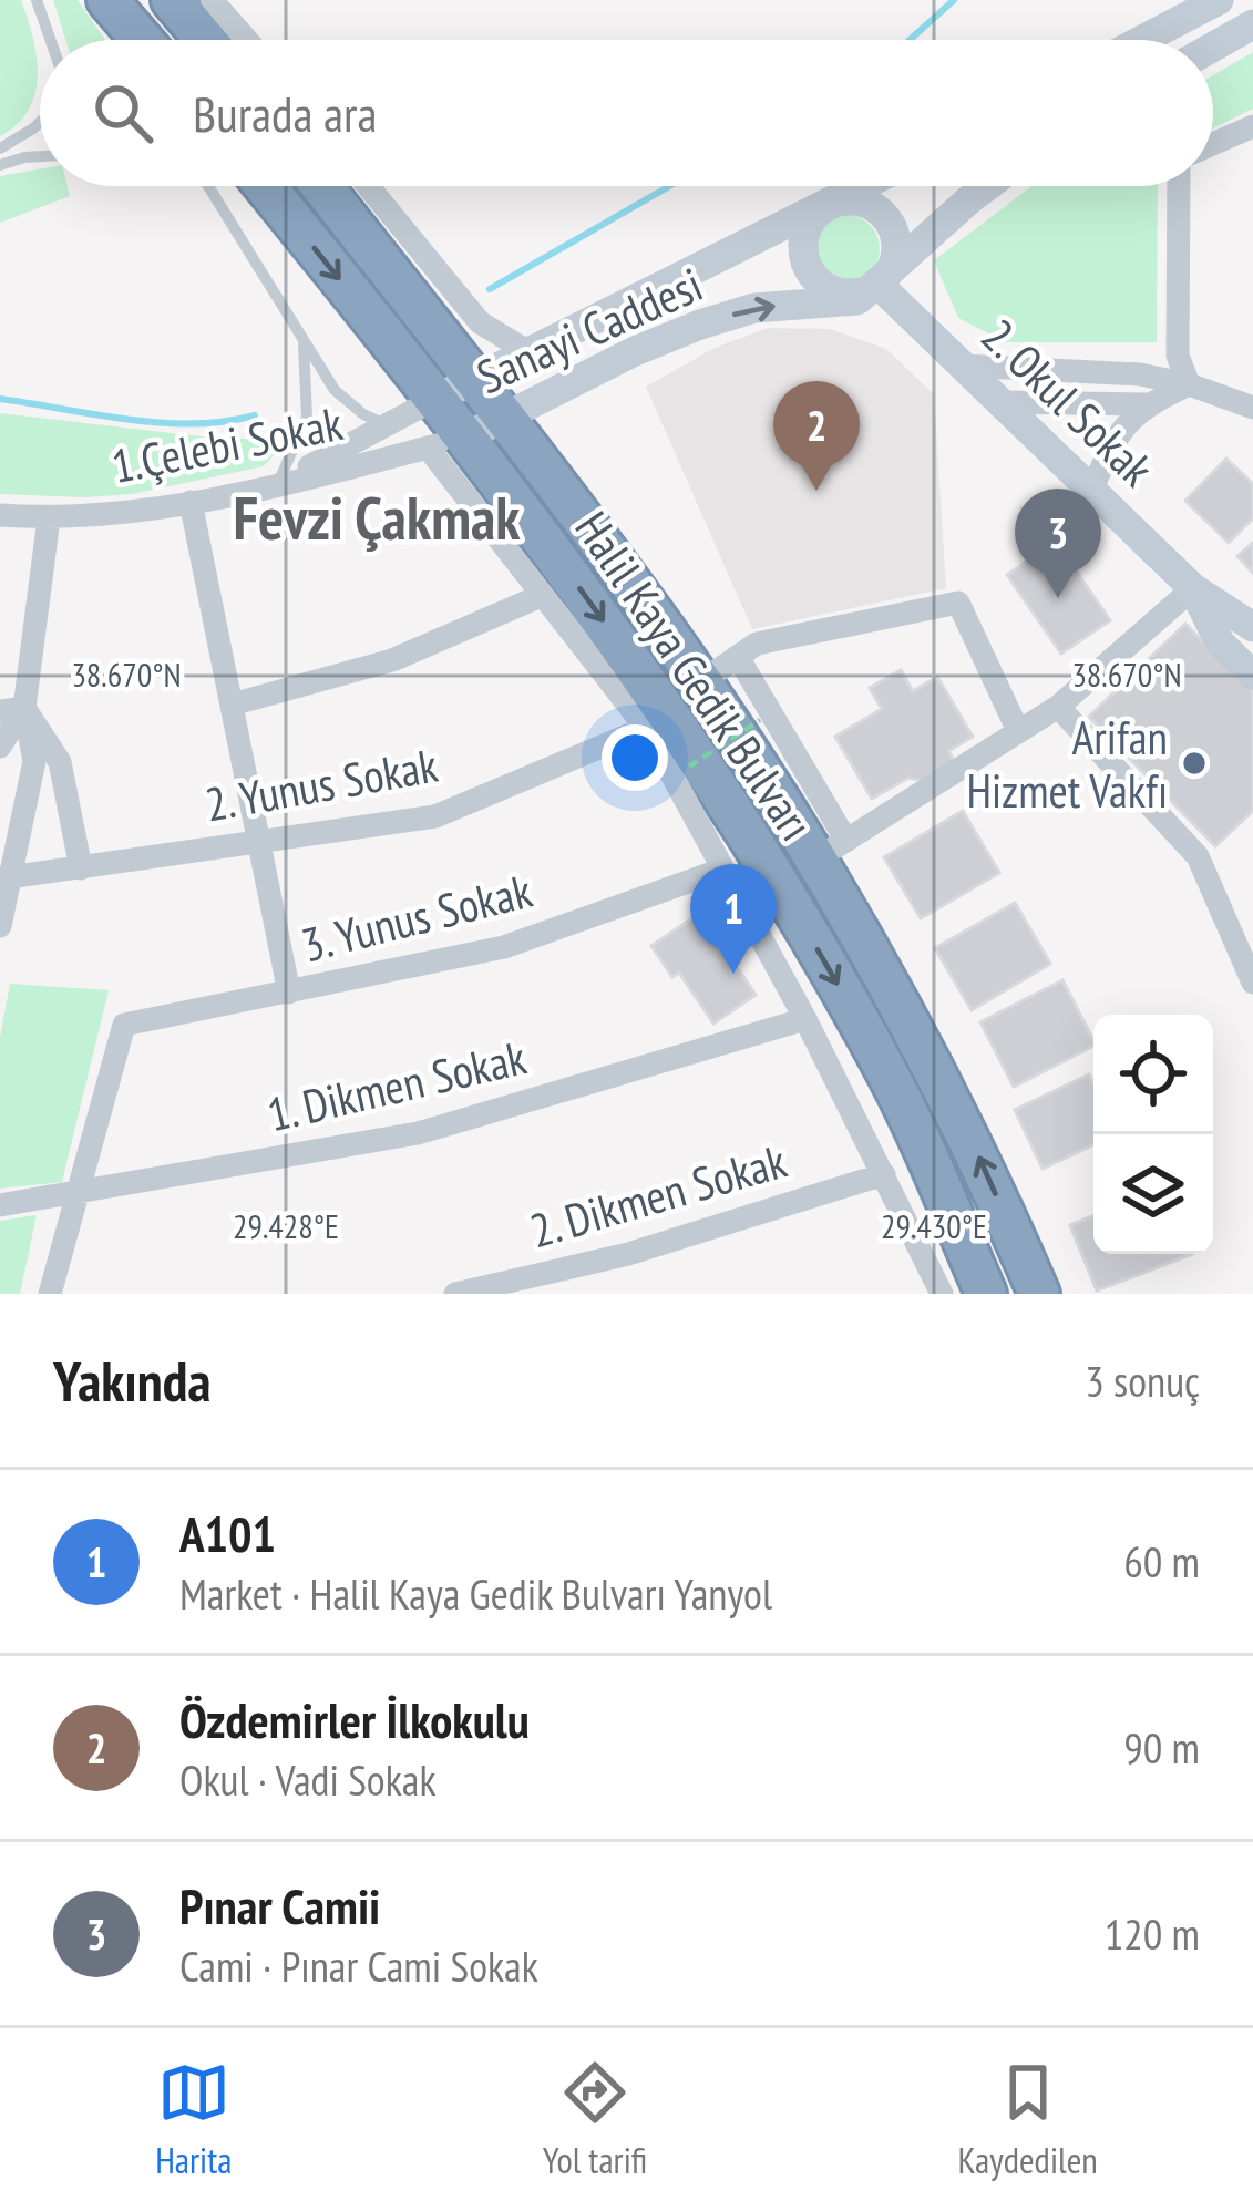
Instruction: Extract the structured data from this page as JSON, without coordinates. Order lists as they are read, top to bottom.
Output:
{
  "streets": {
    "highway": ["Halil Kaya Gedik Bulvarı"],
    "street": [
      "Sanayi Caddesi",
      "2. Okul Sokak",
      "1.Çelebi Sokak",
      "2. Yunus Sokak",
      "3. Yunus Sokak",
      "1. Dikmen Sokak",
      "2. Dikmen Sokak"
    ]
  },
  "crossings": [
    ["Sanayi Caddesi", "2. Okul Sokak"],
    ["Sanayi Caddesi", "1.Çelebi Sokak"],
    ["Sanayi Caddesi", "Halil Kaya Gedik Bulvarı"],
    ["1.Çelebi Sokak", "Halil Kaya Gedik Bulvarı"],
    ["3. Yunus Sokak", "1. Dikmen Sokak"]
  ],
  "districts": ["Fevzi Çakmak"],
  "places": ["Arifan Hizmet Vakfı"],
  "page": {
    "search": "Burada ara",
    "pins": ["2", "3", "1"],
    "heading": ["Yakında", "3 sonuç"],
    "list": [
      {
        "mark": "1",
        "name": "A101",
        "note": "Market · Halil Kaya Gedik Bulvarı Yanyol",
        "value": "60 m"
      },
      {
        "mark": "2",
        "name": "Özdemirler İlkokulu",
        "note": "Okul · Vadi Sokak",
        "value": "90 m"
      },
      {
        "mark": "3",
        "name": "Pınar Camii",
        "note": "Cami · Pınar Cami Sokak",
        "value": "120 m"
      }
    ],
    "nav": ["Harita", "Yol tarifi", "Kaydedilen"]
  },
  "coordinates": ["38.670°N", "29.428°E", "29.430°E"]
}
